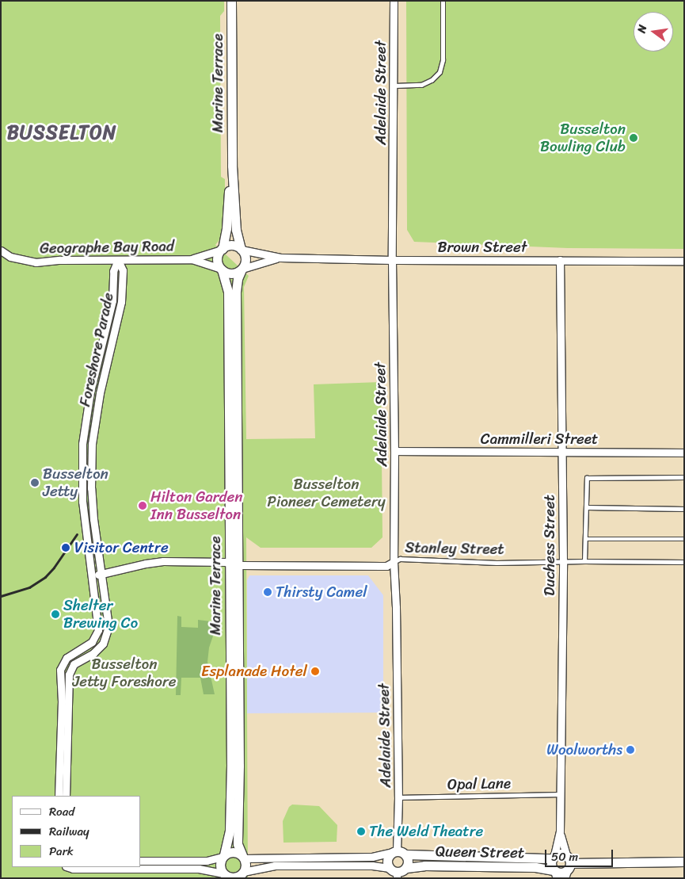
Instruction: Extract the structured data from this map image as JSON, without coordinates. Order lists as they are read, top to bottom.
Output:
{
  "streets": {
    "street": [
      "Marine Terrace",
      "Adelaide Street",
      "Geographe Bay Road",
      "Brown Street",
      "Foreshore Parade",
      "Cammilleri Street",
      "Duchess Street",
      "Stanley Street",
      "Queen Street"
    ],
    "lane": ["Opal Lane"]
  },
  "crossings": [
    ["Marine Terrace", "Geographe Bay Road"],
    ["Marine Terrace", "Brown Street"],
    ["Marine Terrace", "Stanley Street"],
    ["Adelaide Street", "Brown Street"],
    ["Adelaide Street", "Cammilleri Street"],
    ["Adelaide Street", "Stanley Street"],
    ["Adelaide Street", "Opal Lane"],
    ["Adelaide Street", "Queen Street"],
    ["Geographe Bay Road", "Brown Street"],
    ["Geographe Bay Road", "Foreshore Parade"],
    ["Brown Street", "Duchess Street"],
    ["Foreshore Parade", "Stanley Street"],
    ["Cammilleri Street", "Duchess Street"],
    ["Duchess Street", "Stanley Street"],
    ["Duchess Street", "Opal Lane"],
    ["Duchess Street", "Queen Street"]
  ],
  "districts": ["BUSSELTON"],
  "parks": ["Busselton Pioneer Cemetery", "Busselton Jetty Foreshore"],
  "places": [
    "Busselton Bowling Club",
    "Busselton Jetty",
    "Hilton Garden Inn Busselton",
    "Visitor Centre",
    "Thirsty Camel",
    "Shelter Brewing Co",
    "Esplanade Hotel",
    "Woolworths",
    "The Weld Theatre"
  ],
  "legend": ["Road", "Railway", "Park"],
  "scale_bar": "50 m",
  "north": "left"
}
